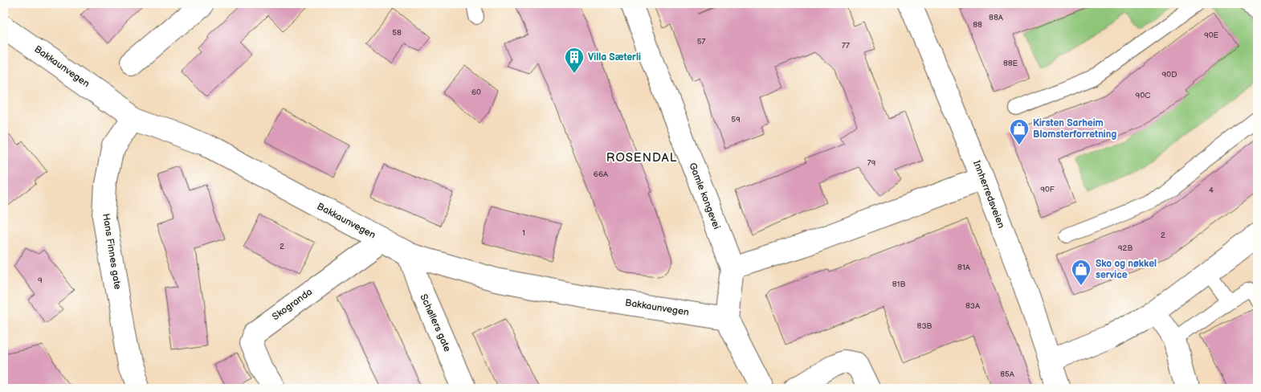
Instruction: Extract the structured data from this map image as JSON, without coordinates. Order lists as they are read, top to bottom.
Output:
{
  "streets": {
    "street": [
      "Bakkaunvegen",
      "Innherredsveien",
      "Gamle kongevei",
      "Hans Finnes gate",
      "Skogranda",
      "Schøllers gate"
    ]
  },
  "crossings": [
    ["Bakkaunvegen", "Gamle kongevei"],
    ["Bakkaunvegen", "Hans Finnes gate"],
    ["Bakkaunvegen", "Skogranda"],
    ["Bakkaunvegen", "Schøllers gate"]
  ],
  "districts": ["ROSENDAL"],
  "places": {
    "building": ["Villa Sæterli"],
    "shop": ["Kirsten Sarheim Blomsterforretning", "Sko og nøkkel service"]
  },
  "house_numbers": [
    "88A",
    "88",
    "58",
    "90E",
    "57",
    "77",
    "88E",
    "90D",
    "60",
    "90C",
    "59",
    "79",
    "66A",
    "90F",
    "4",
    "1",
    "2",
    "2",
    "92B",
    "81A",
    "9",
    "81B",
    "83A",
    "83B",
    "85A"
  ]
}
